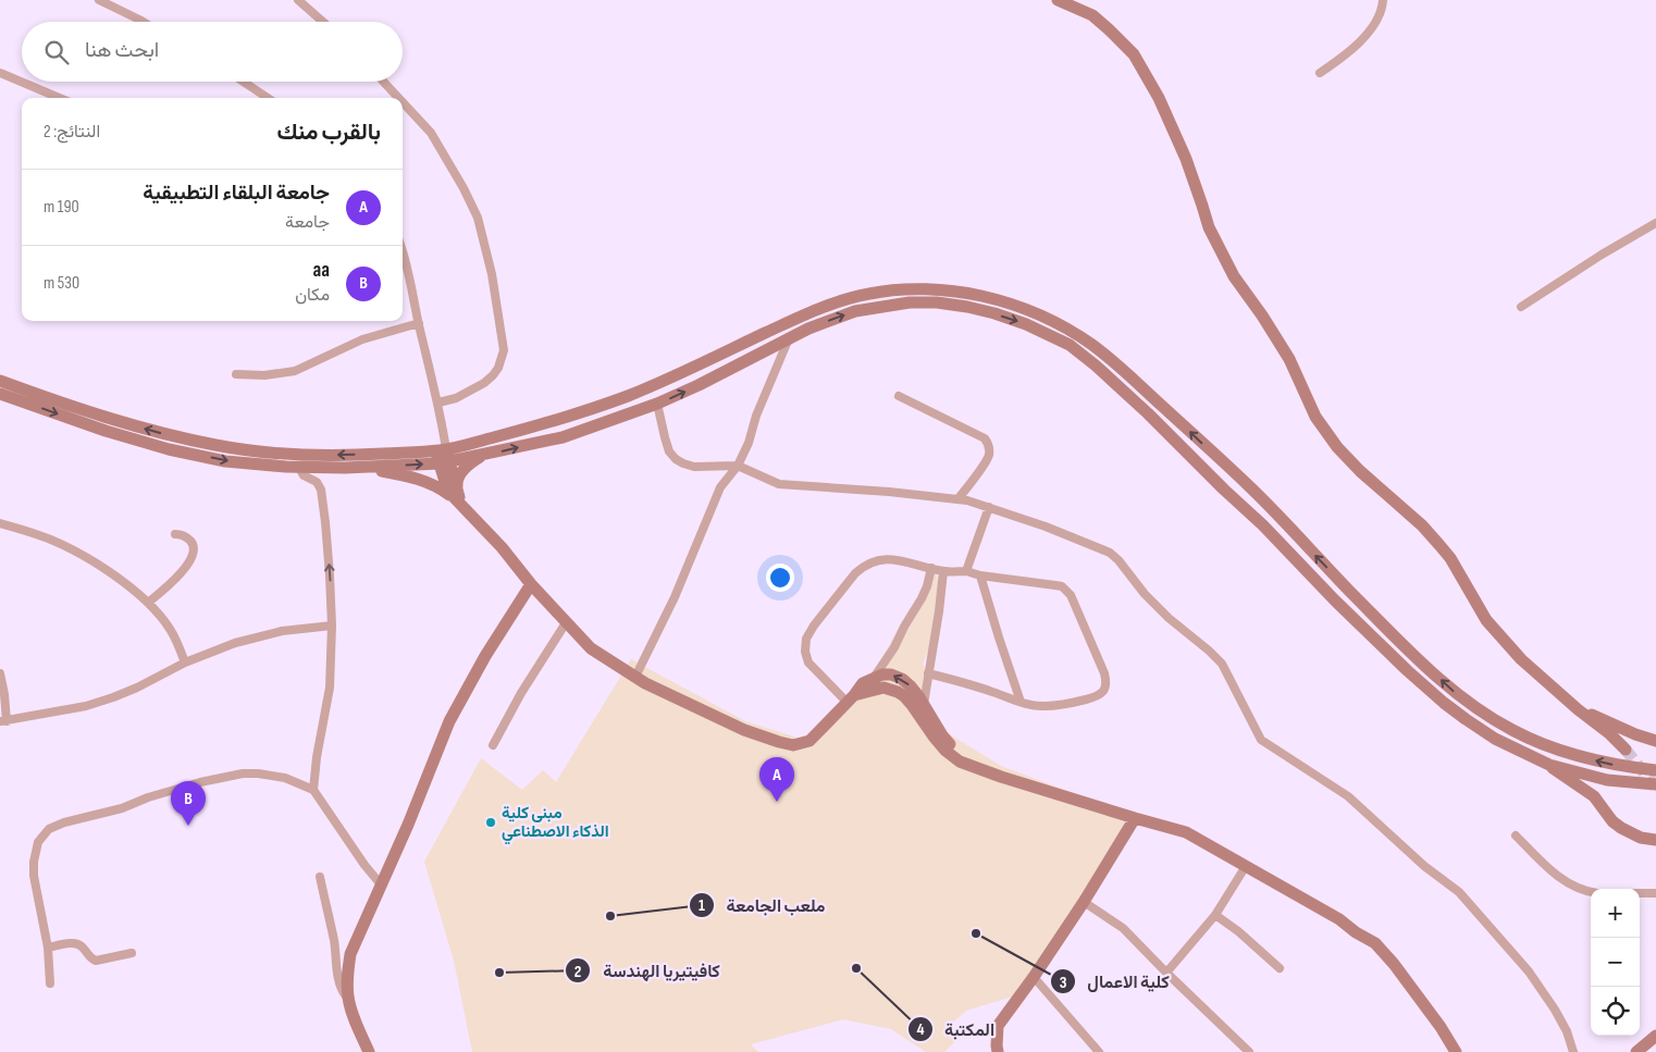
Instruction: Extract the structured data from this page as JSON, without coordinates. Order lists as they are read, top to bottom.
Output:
{
  "places": [
    "مبنى كلية الذكاء الاصطناعي",
    "ملعب الجامعة",
    "كلية الاعمال",
    "المكتبة",
    "كافيتيريا الهندسة"
  ],
  "page": {
    "search": "ابحث هنا",
    "heading": ["بالقرب منك", "النتائج: 2"],
    "list": [
      {
        "mark": "A",
        "name": "جامعة البلقاء التطبيقية",
        "note": "جامعة",
        "value": "190 m"
      },
      {
        "mark": "B",
        "name": "aa",
        "note": "مكان",
        "value": "530 m"
      }
    ],
    "pins": ["A", "B"],
    "map_buttons": ["+", "−"]
  }
}
